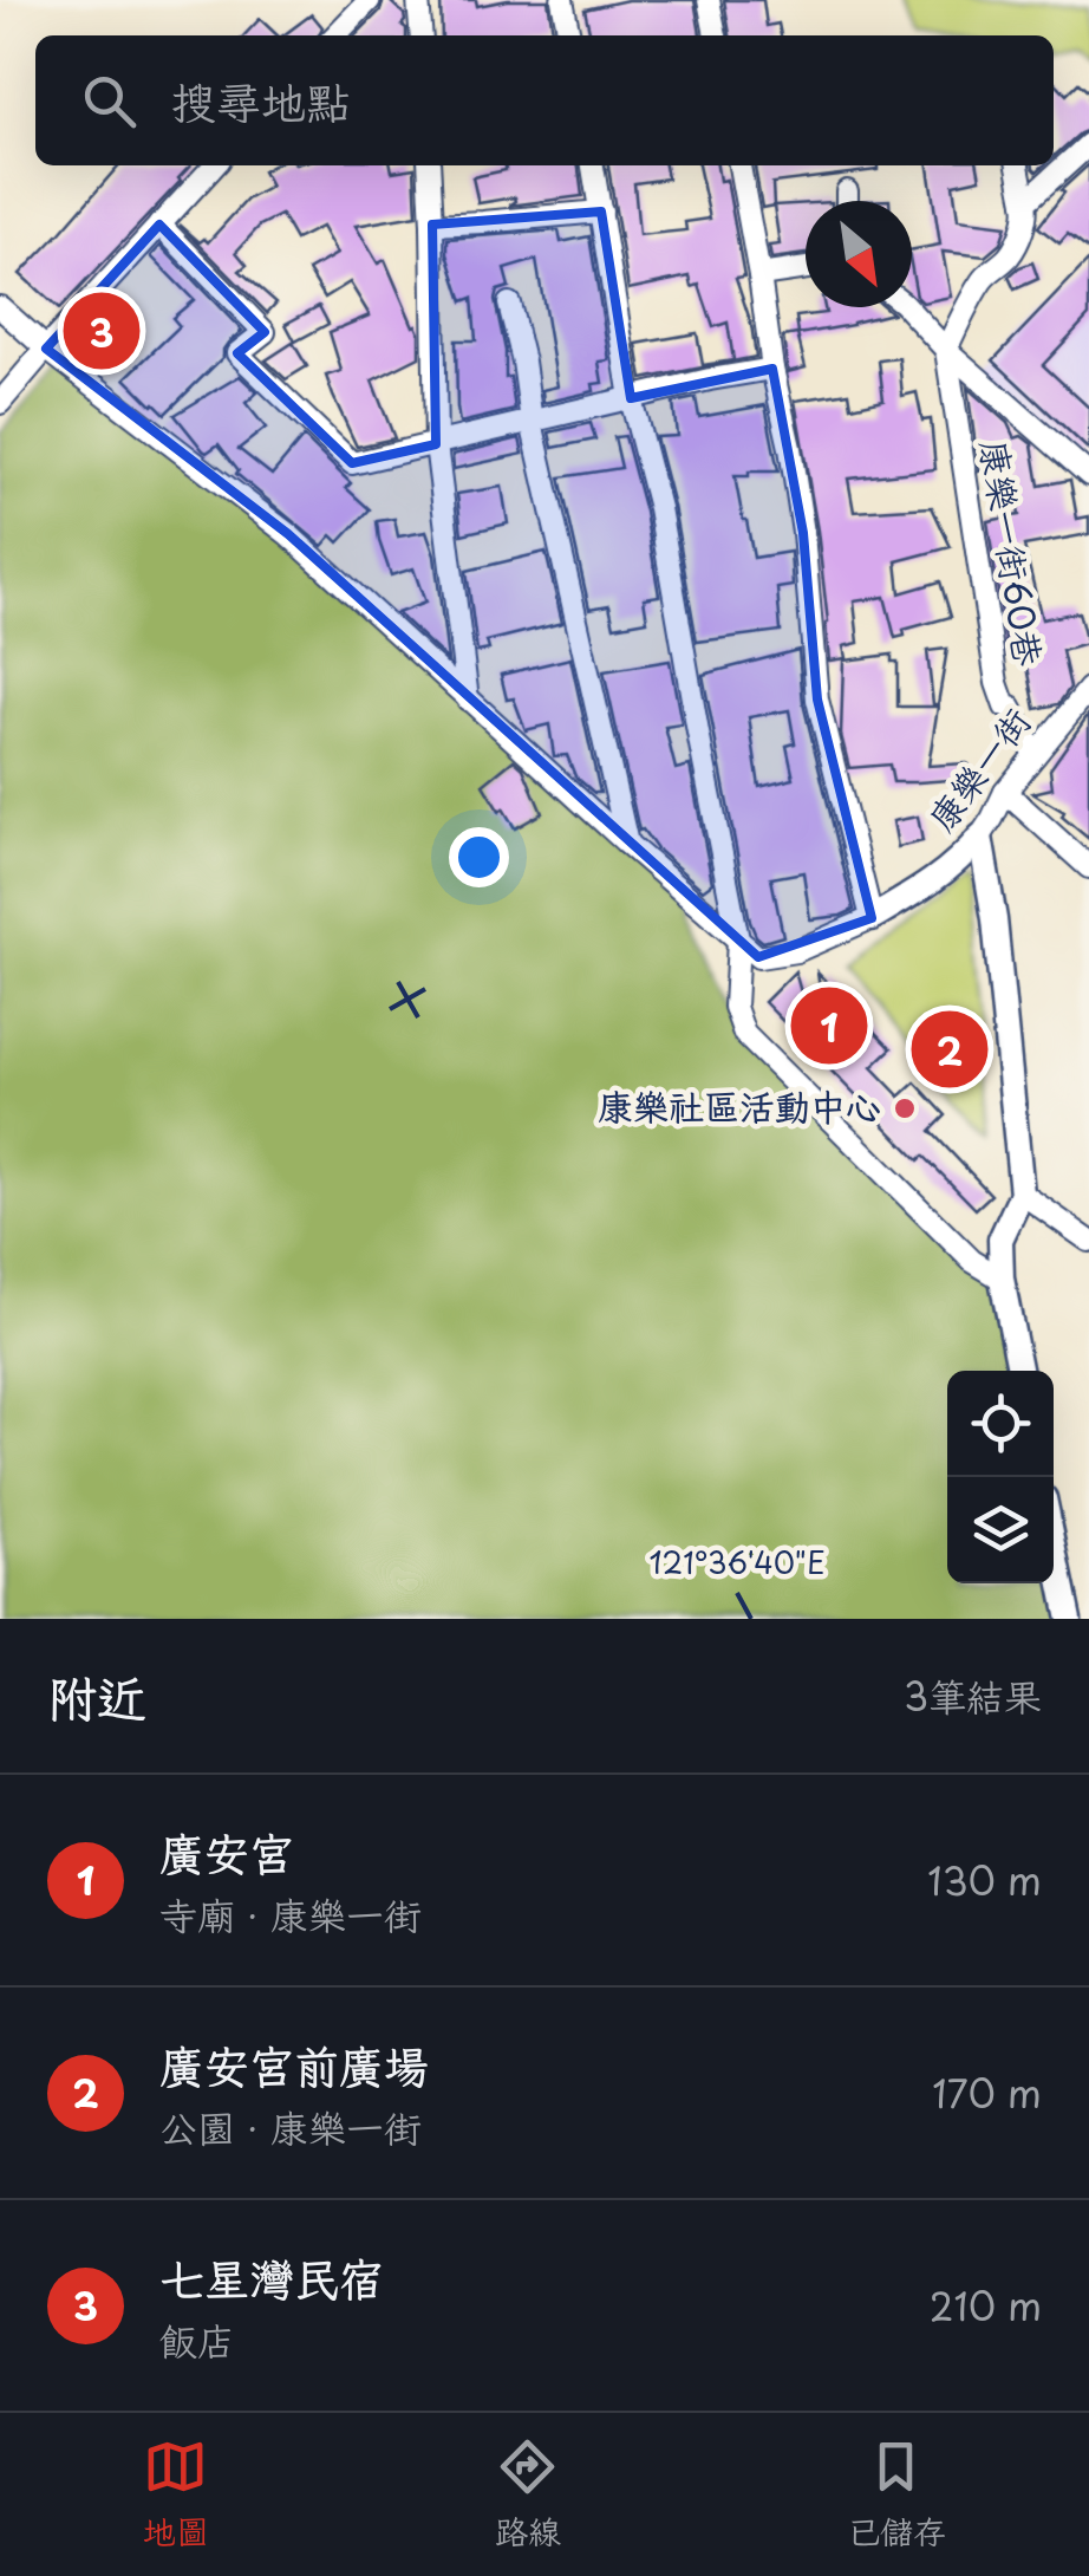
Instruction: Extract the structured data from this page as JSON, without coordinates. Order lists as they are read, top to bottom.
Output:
{
  "streets": {
    "street": ["康樂一街60巷", "康樂一街"]
  },
  "crossings": [
    ["康樂一街60巷", "康樂一街"]
  ],
  "places": ["康樂社區活動中心"],
  "north": "bottom right",
  "page": {
    "search": "搜尋地點",
    "pins": ["3", "1", "2"],
    "heading": ["附近", "3筆結果"],
    "list": [
      {
        "mark": "1",
        "name": "廣安宮",
        "note": "寺廟 · 康樂一街",
        "value": "130 m"
      },
      {
        "mark": "2",
        "name": "廣安宮前廣場",
        "note": "公園 · 康樂一街",
        "value": "170 m"
      },
      {
        "mark": "3",
        "name": "七星灣民宿",
        "note": "飯店",
        "value": "210 m"
      }
    ],
    "nav": ["地圖", "路線", "已儲存"]
  },
  "coordinates": ["121°36'40\"E"]
}
